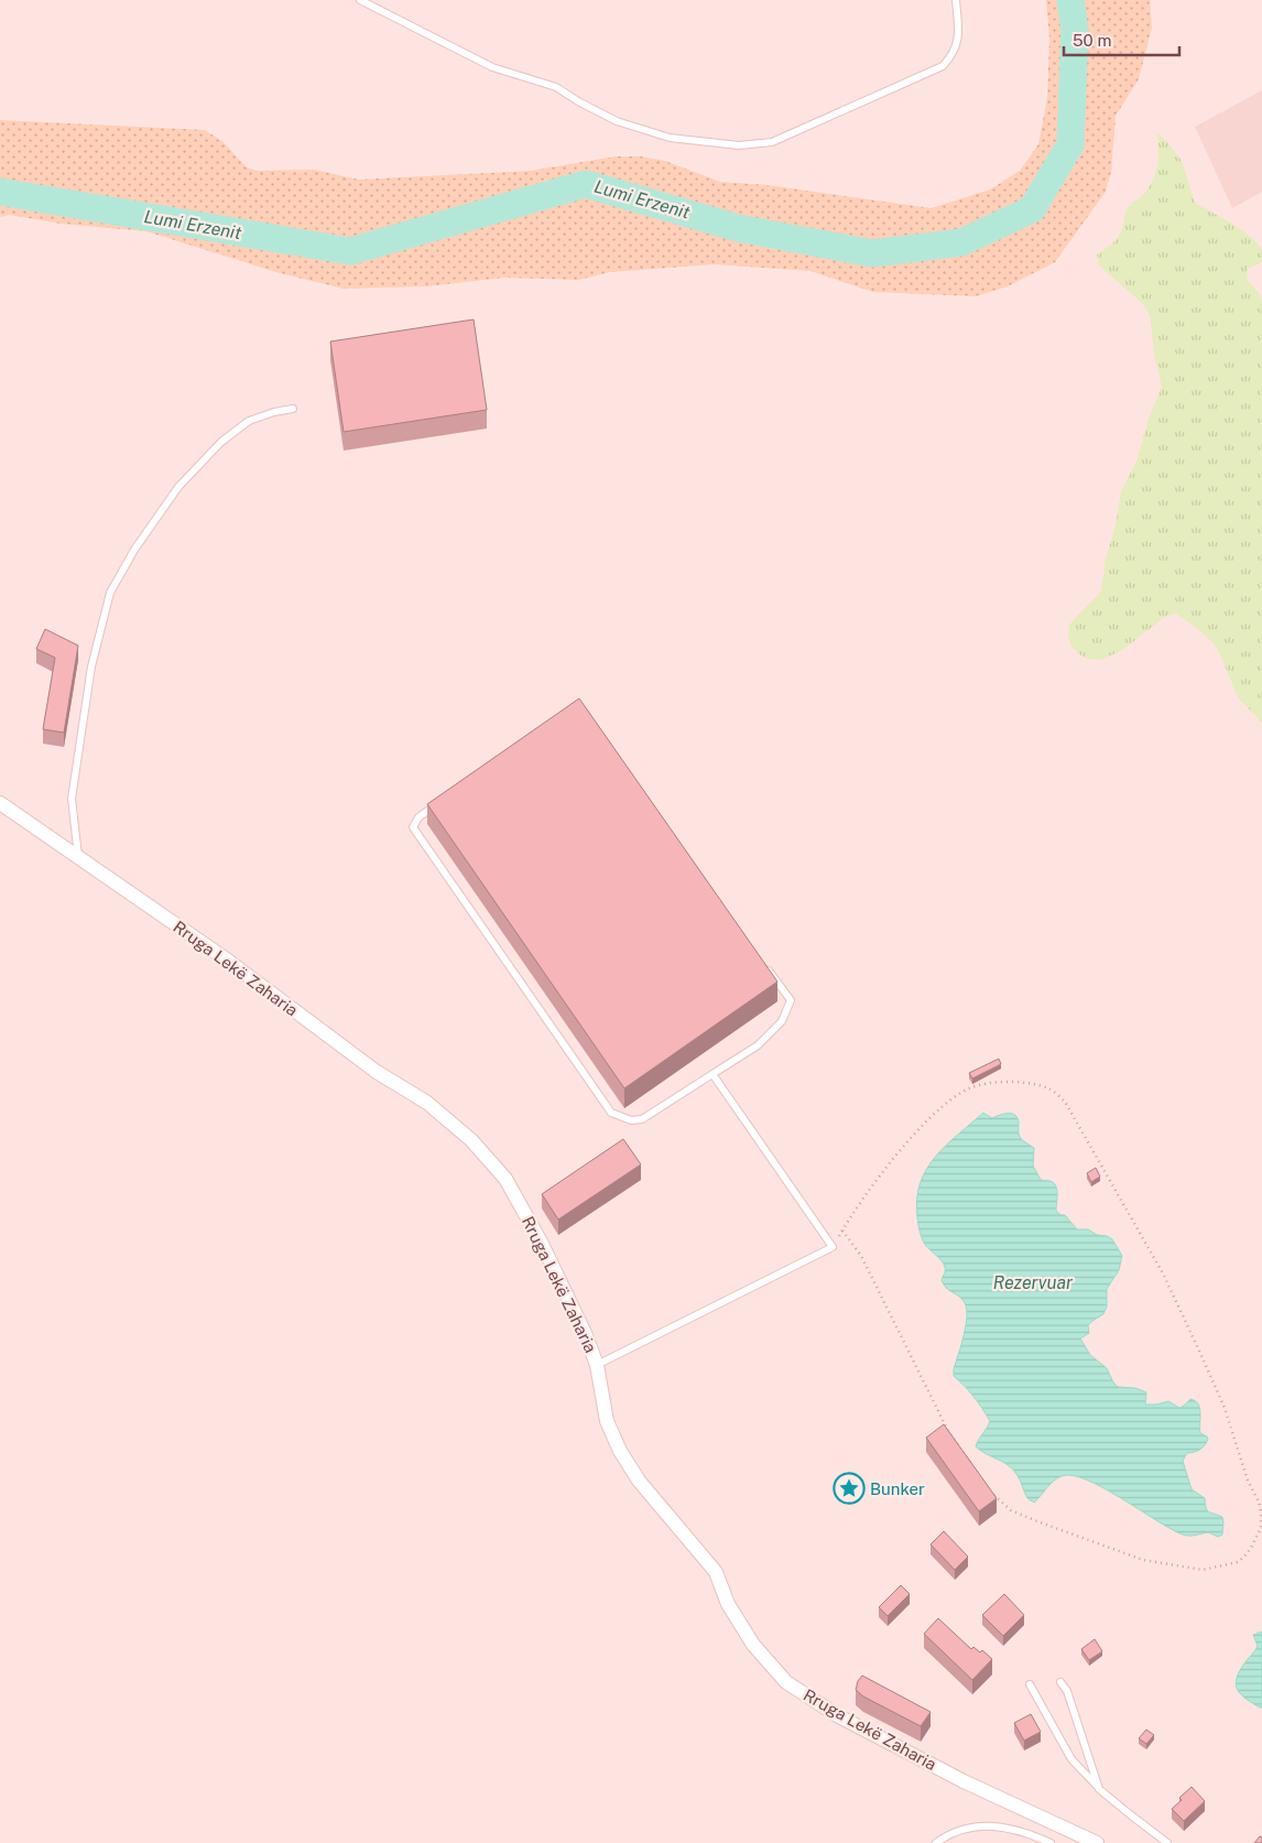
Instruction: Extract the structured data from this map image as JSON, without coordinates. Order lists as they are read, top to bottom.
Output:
{
  "streets": {
    "street": ["Rruga Lekë Zaharia"]
  },
  "water": ["Lumi Erzenit", "Rezervuar"],
  "places": {
    "place": ["Bunker"]
  },
  "scale_bar": "50 m"
}
